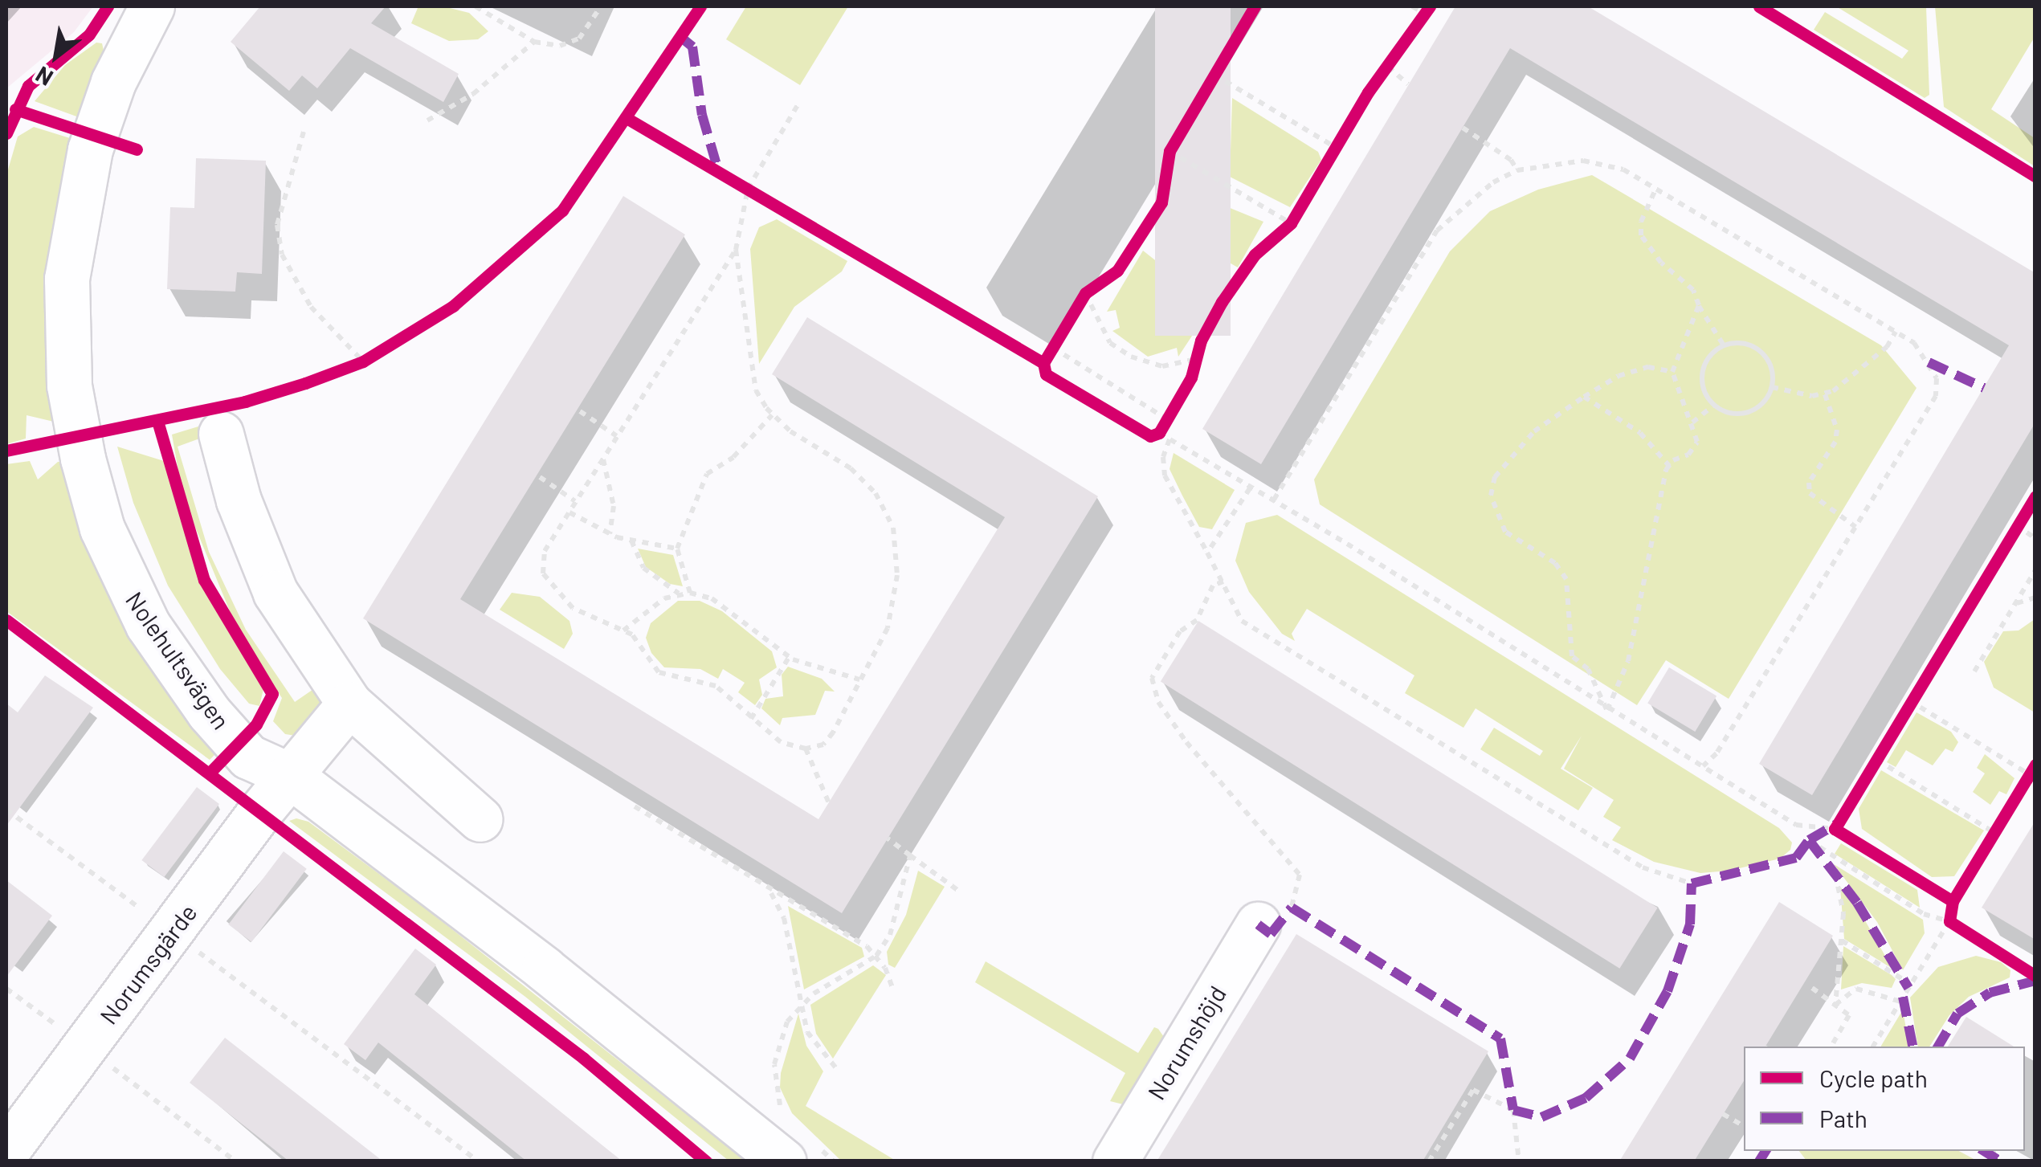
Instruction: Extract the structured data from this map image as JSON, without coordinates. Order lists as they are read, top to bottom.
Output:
{
  "streets": {
    "street": ["Nolehultsvägen", "Norumsgärde", "Norumshöjd"]
  },
  "crossings": [
    ["Nolehultsvägen", "Norumsgärde"]
  ],
  "legend": ["Cycle path", "Path"],
  "north": "bottom left"
}
